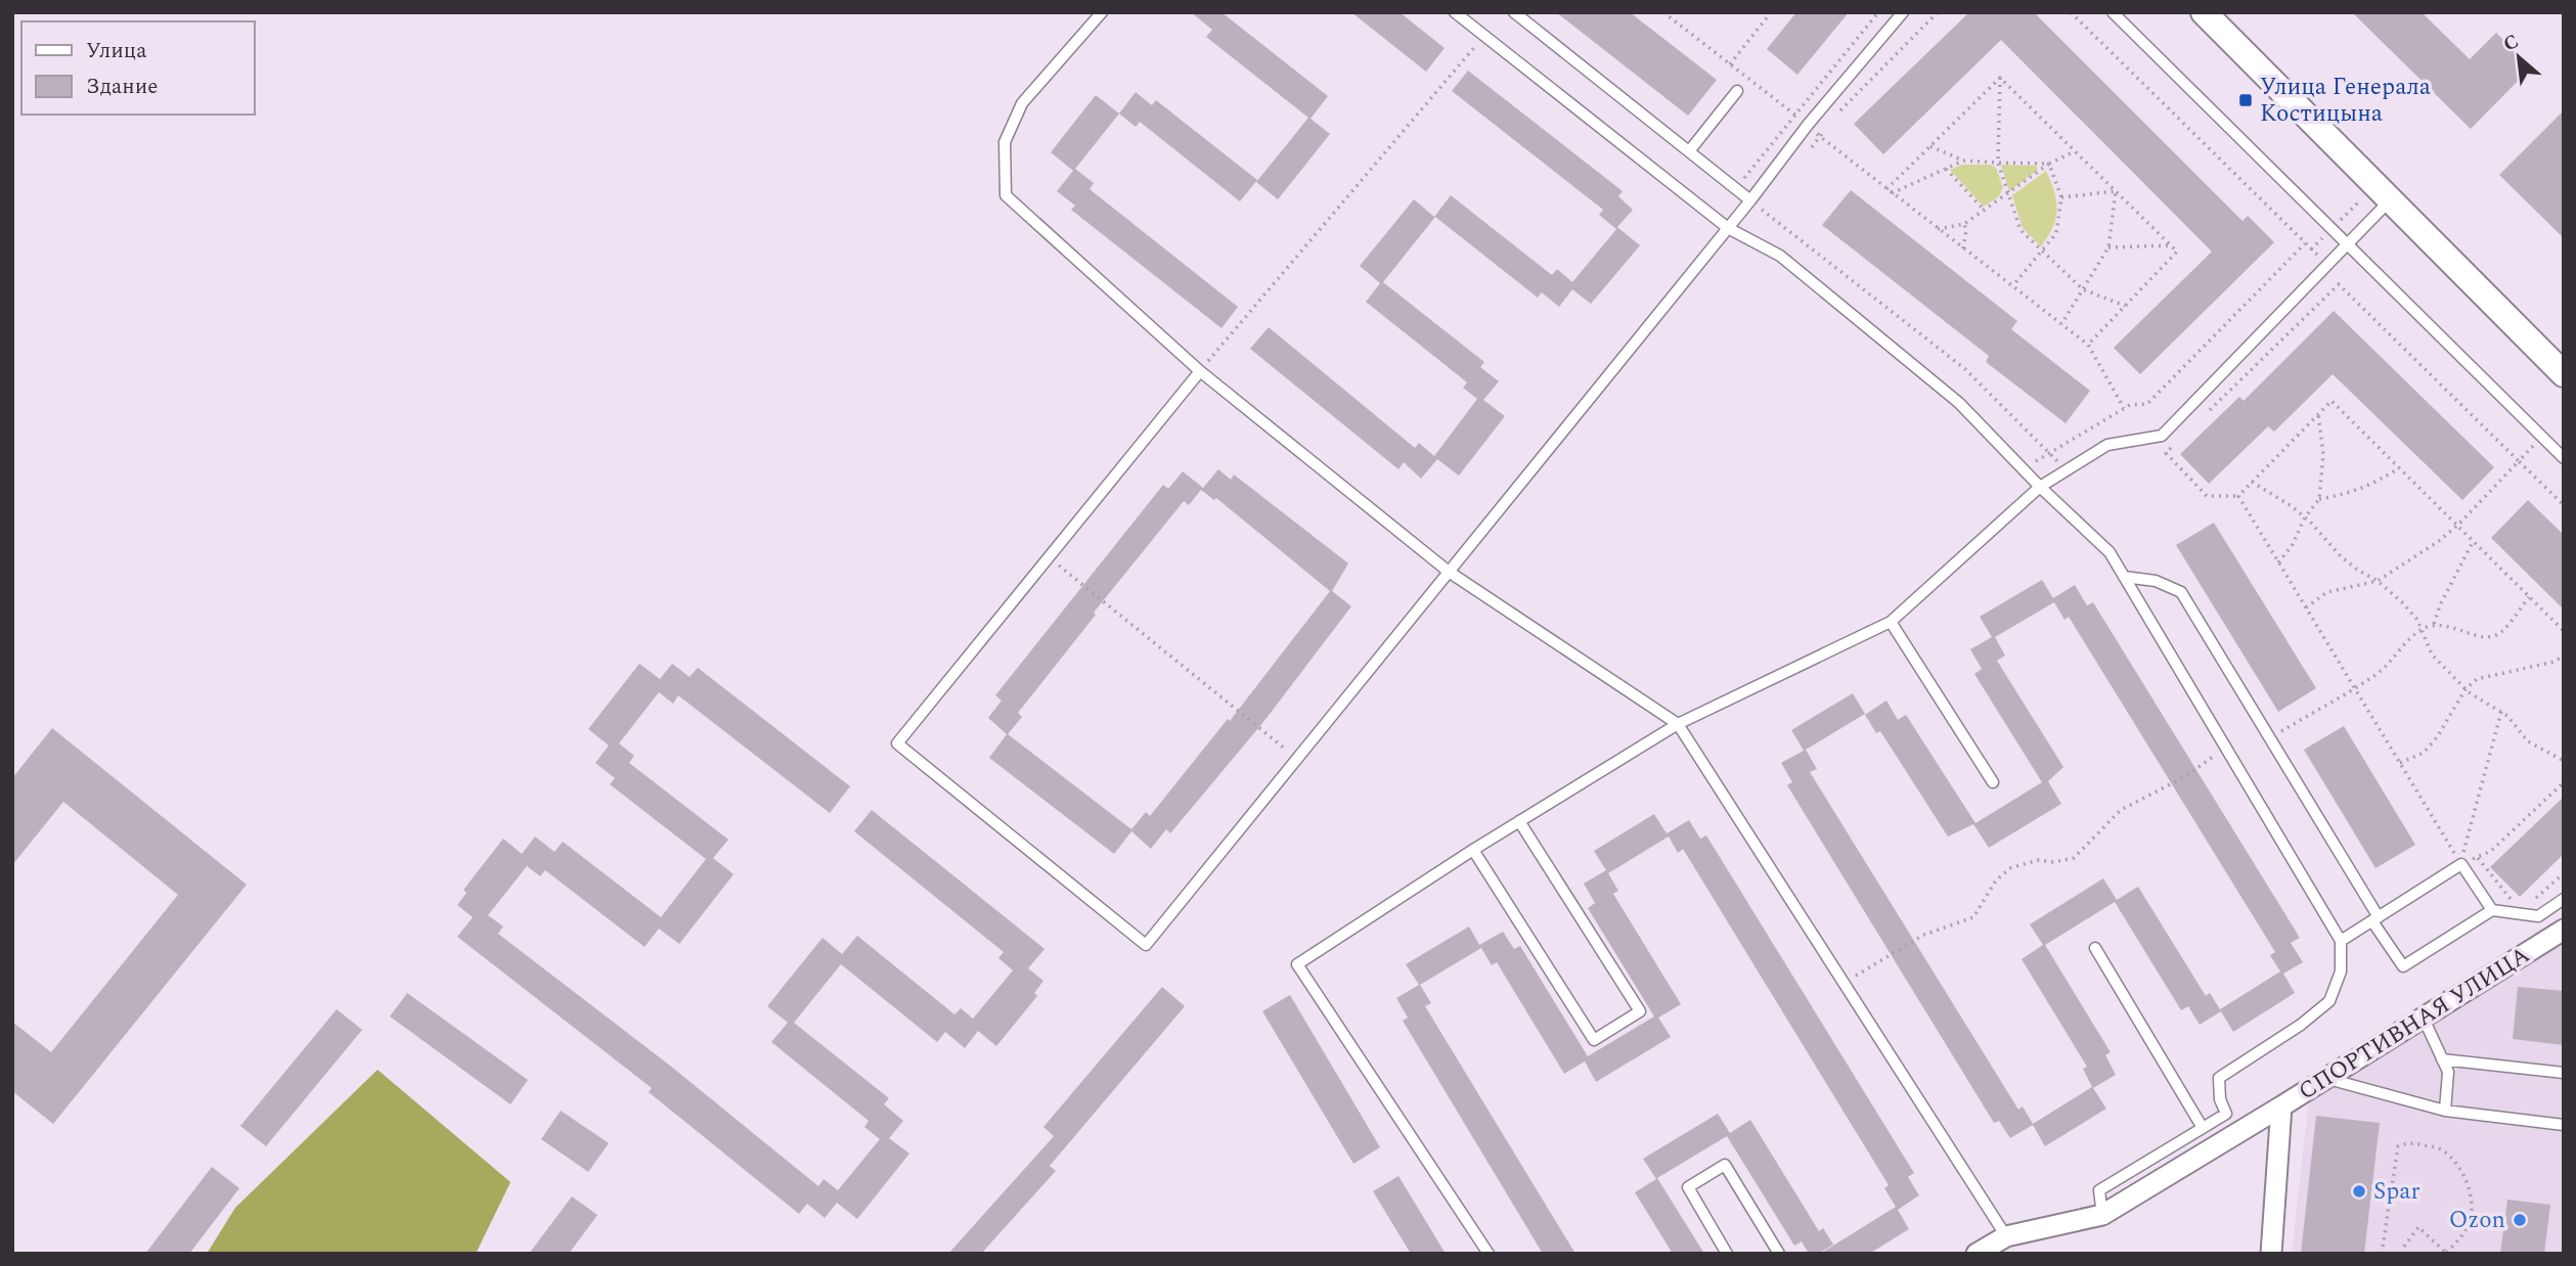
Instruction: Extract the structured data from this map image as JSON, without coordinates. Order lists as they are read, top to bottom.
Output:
{
  "streets": {
    "street": ["СПОРТИВНАЯ УЛИЦА"]
  },
  "places": {
    "transit": ["Улица Генерала Костицына"],
    "other": ["Spar", "Ozon"]
  },
  "legend": ["Улица", "Здание"],
  "north": "top left"
}
